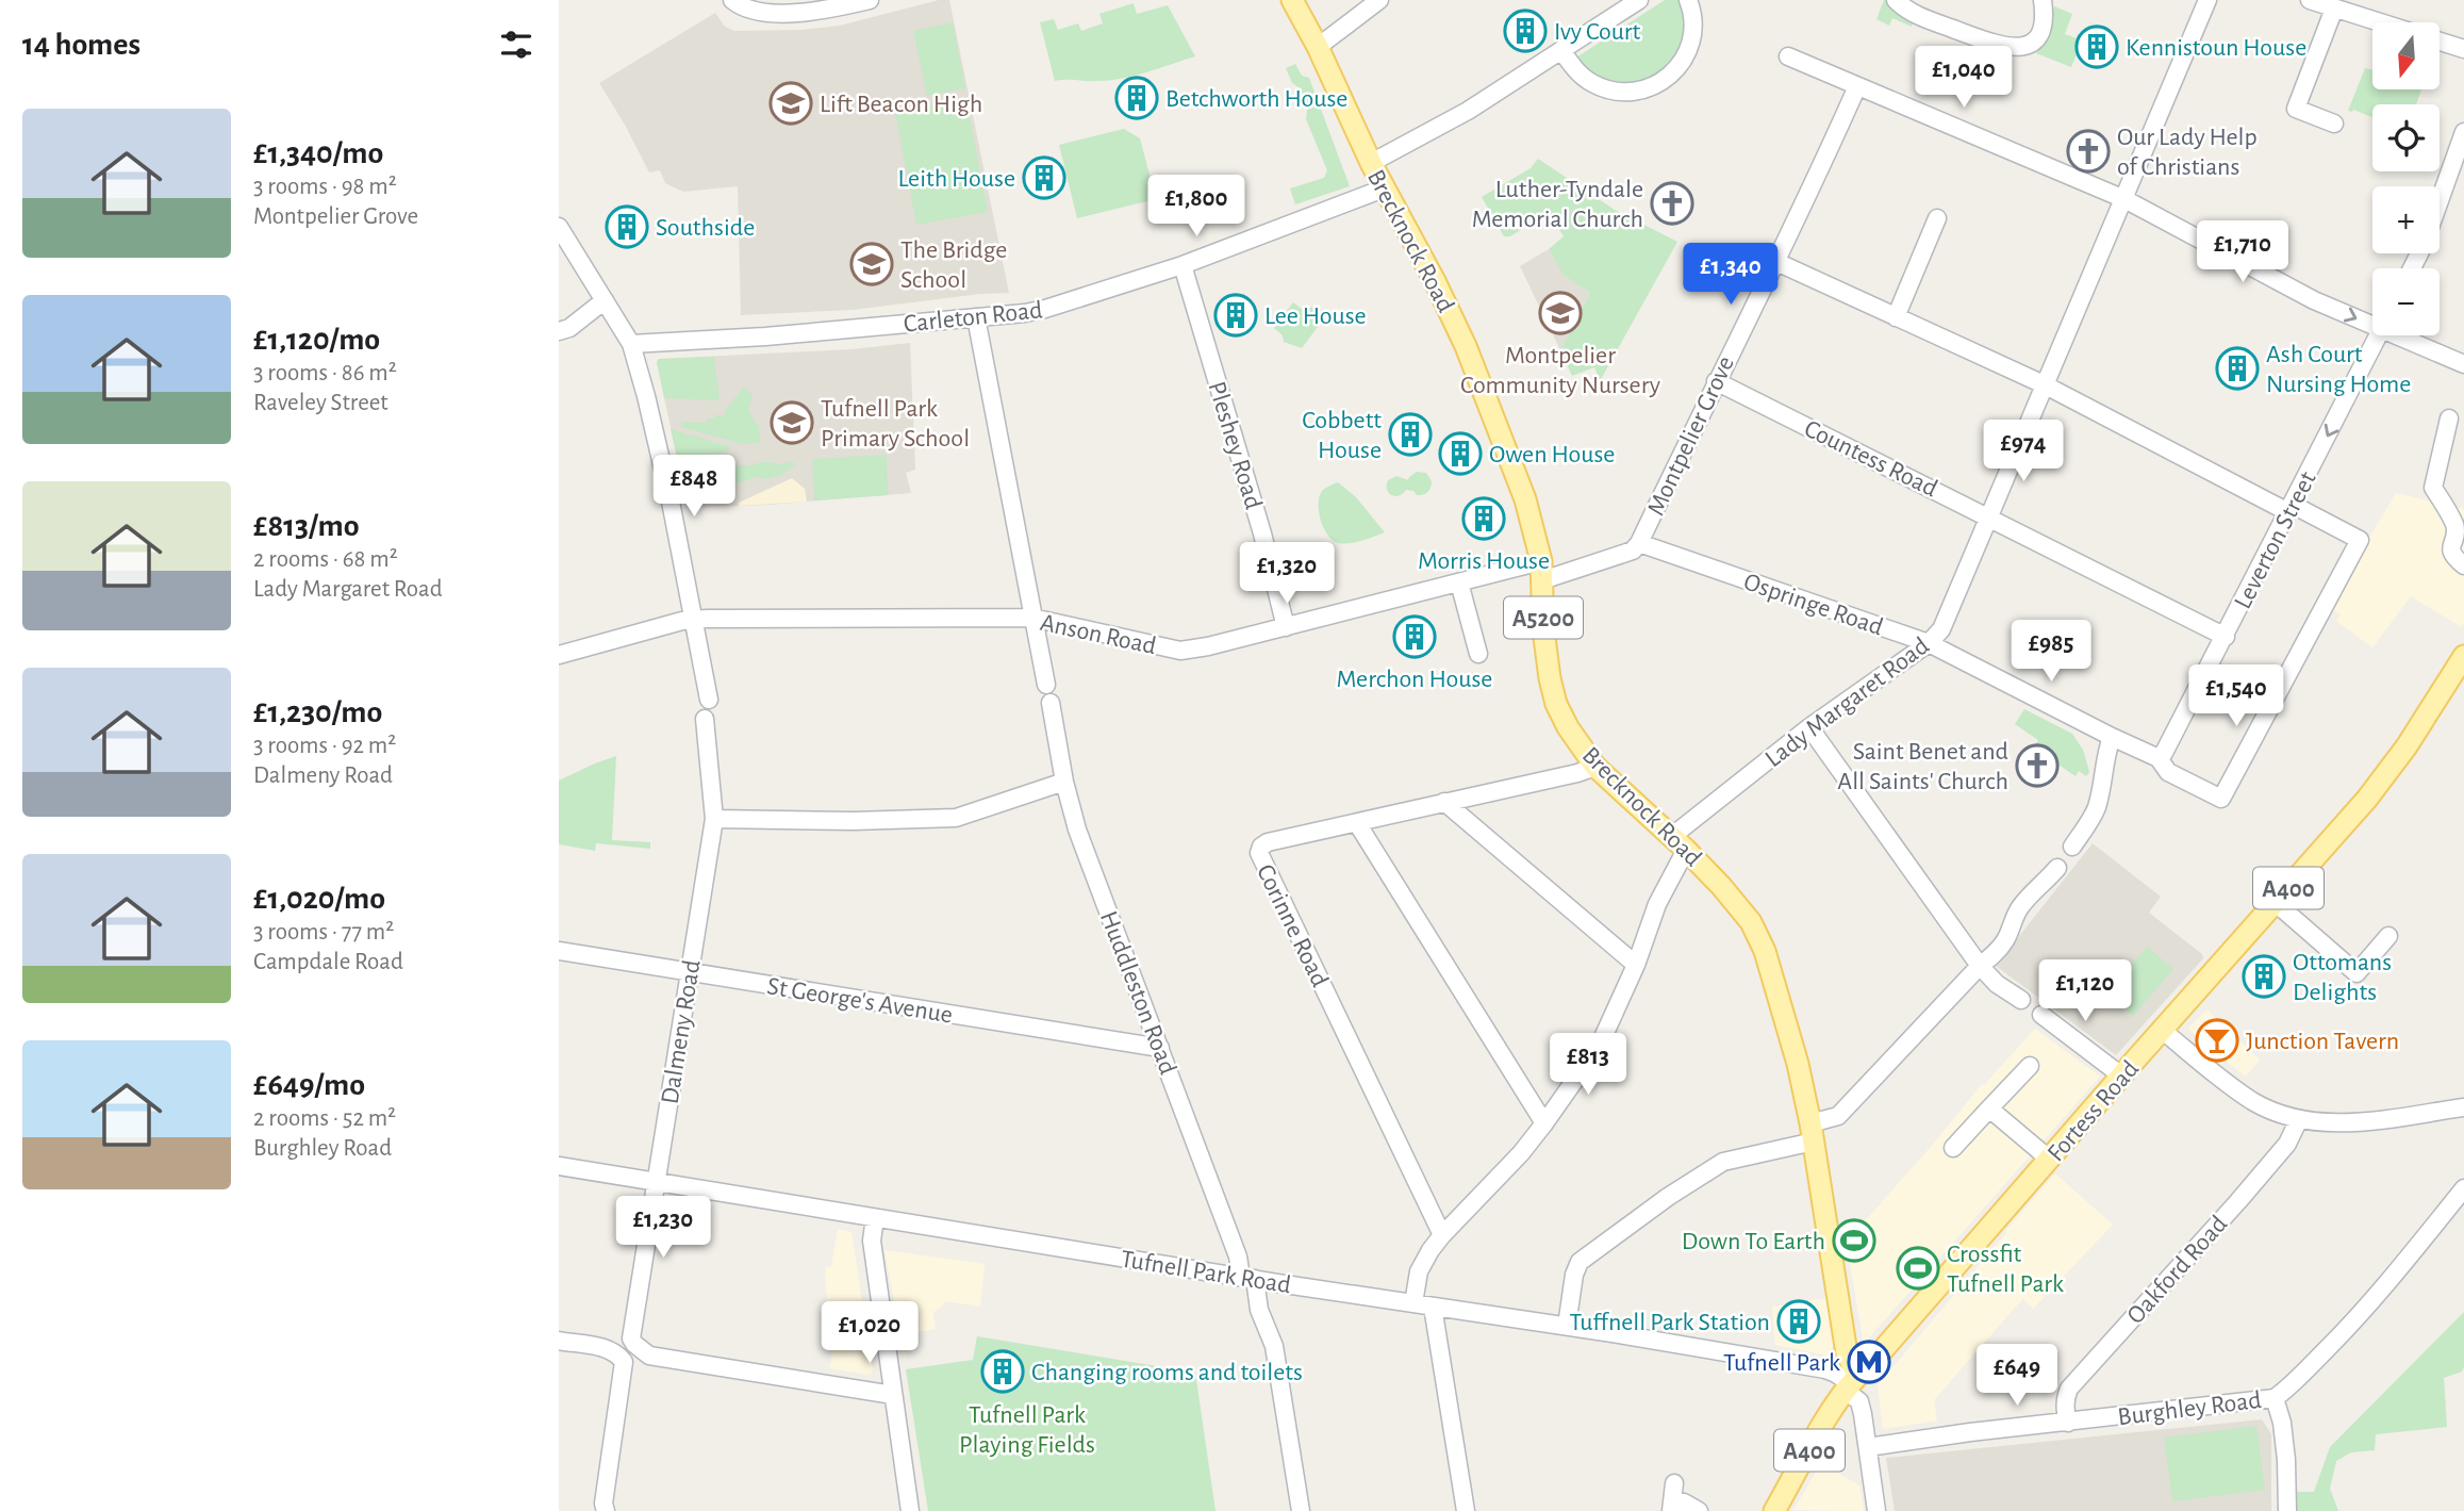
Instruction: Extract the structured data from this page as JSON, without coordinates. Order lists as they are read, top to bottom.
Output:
{
  "streets": {
    "main road": [
      "Brecknock Road",
      "A5200",
      "A400",
      "Fortess Road"
    ],
    "street": [
      "Carleton Road",
      "Montpelier Grove",
      "Pleshey Road",
      "Countess Road",
      "Leverton Street",
      "Ospringe Road",
      "Anson Road",
      "Lady Margaret Road",
      "Corinne Road",
      "Huddleston Road",
      "St George's Avenue",
      "Dalmeny Road",
      "Oakford Road",
      "Tufnell Park Road",
      "Burghley Road"
    ]
  },
  "crossings": [
    ["Brecknock Road", "Carleton Road"],
    ["Brecknock Road", "Anson Road"],
    ["Brecknock Road", "Lady Margaret Road"],
    ["Brecknock Road", "A400"],
    ["Brecknock Road", "Corinne Road"],
    ["Brecknock Road", "Fortess Road"],
    ["Brecknock Road", "Tufnell Park Road"],
    ["Carleton Road", "Pleshey Road"],
    ["Montpelier Grove", "Countess Road"],
    ["Montpelier Grove", "Ospringe Road"],
    ["Pleshey Road", "Anson Road"],
    ["Countess Road", "Leverton Street"],
    ["Countess Road", "Lady Margaret Road"],
    ["Leverton Street", "Ospringe Road"],
    ["Ospringe Road", "Lady Margaret Road"],
    ["Lady Margaret Road", "Corinne Road"],
    ["Lady Margaret Road", "Tufnell Park Road"],
    ["A400", "Fortess Road"],
    ["A400", "Tufnell Park Road"],
    ["Huddleston Road", "St George's Avenue"],
    ["Huddleston Road", "Tufnell Park Road"],
    ["St George's Avenue", "Dalmeny Road"],
    ["Dalmeny Road", "Tufnell Park Road"],
    ["Fortess Road", "Tufnell Park Road"],
    ["Oakford Road", "Burghley Road"]
  ],
  "one_way": ["Leverton Street"],
  "parks": ["Tufnell Park Playing Fields"],
  "places": {
    "building": [
      "Ivy Court",
      "Kennistoun House",
      "Betchworth House",
      "Leith House",
      "Southside",
      "Lee House",
      "Ash Court Nursing Home",
      "Cobbett House",
      "Owen House",
      "Morris House",
      "Merchon House",
      "Ottomans Delights",
      "Tuffnell Park Station",
      "Changing rooms and toilets"
    ],
    "school or university": [
      "Lift Beacon High",
      "The Bridge School",
      "Montpelier Community Nursery",
      "Tufnell Park Primary School"
    ],
    "church": ["Our Lady Help of Christians", "Luther-Tyndale Memorial Church", "Saint Benet and All Saints' Church"],
    "bar": ["Junction Tavern"],
    "sports": ["Down To Earth", "Crossfit Tufnell Park"],
    "metro station": ["Tufnell Park"]
  },
  "north": "bottom",
  "page": {
    "heading": "14 homes",
    "map_buttons": ["+", "−"],
    "price": [
      "£1,040",
      "£1,800",
      "£1,710",
      "£1,340",
      "£974",
      "£848",
      "£1,320",
      "£985",
      "£1,540",
      "£1,120",
      "£813",
      "£1,230",
      "£1,020",
      "£649"
    ],
    "list": [
      {
        "name": "£1,340/mo",
        "note": "3 rooms · 98 m² · Montpelier Grove"
      },
      {
        "name": "£1,120/mo",
        "note": "3 rooms · 86 m² · Raveley Street"
      },
      {
        "name": "£813/mo",
        "note": "2 rooms · 68 m² · Lady Margaret Road"
      },
      {
        "name": "£1,230/mo",
        "note": "3 rooms · 92 m² · Dalmeny Road"
      },
      {
        "name": "£1,020/mo",
        "note": "3 rooms · 77 m² · Campdale Road"
      },
      {
        "name": "£649/mo",
        "note": "2 rooms · 52 m² · Burghley Road"
      }
    ]
  }
}
